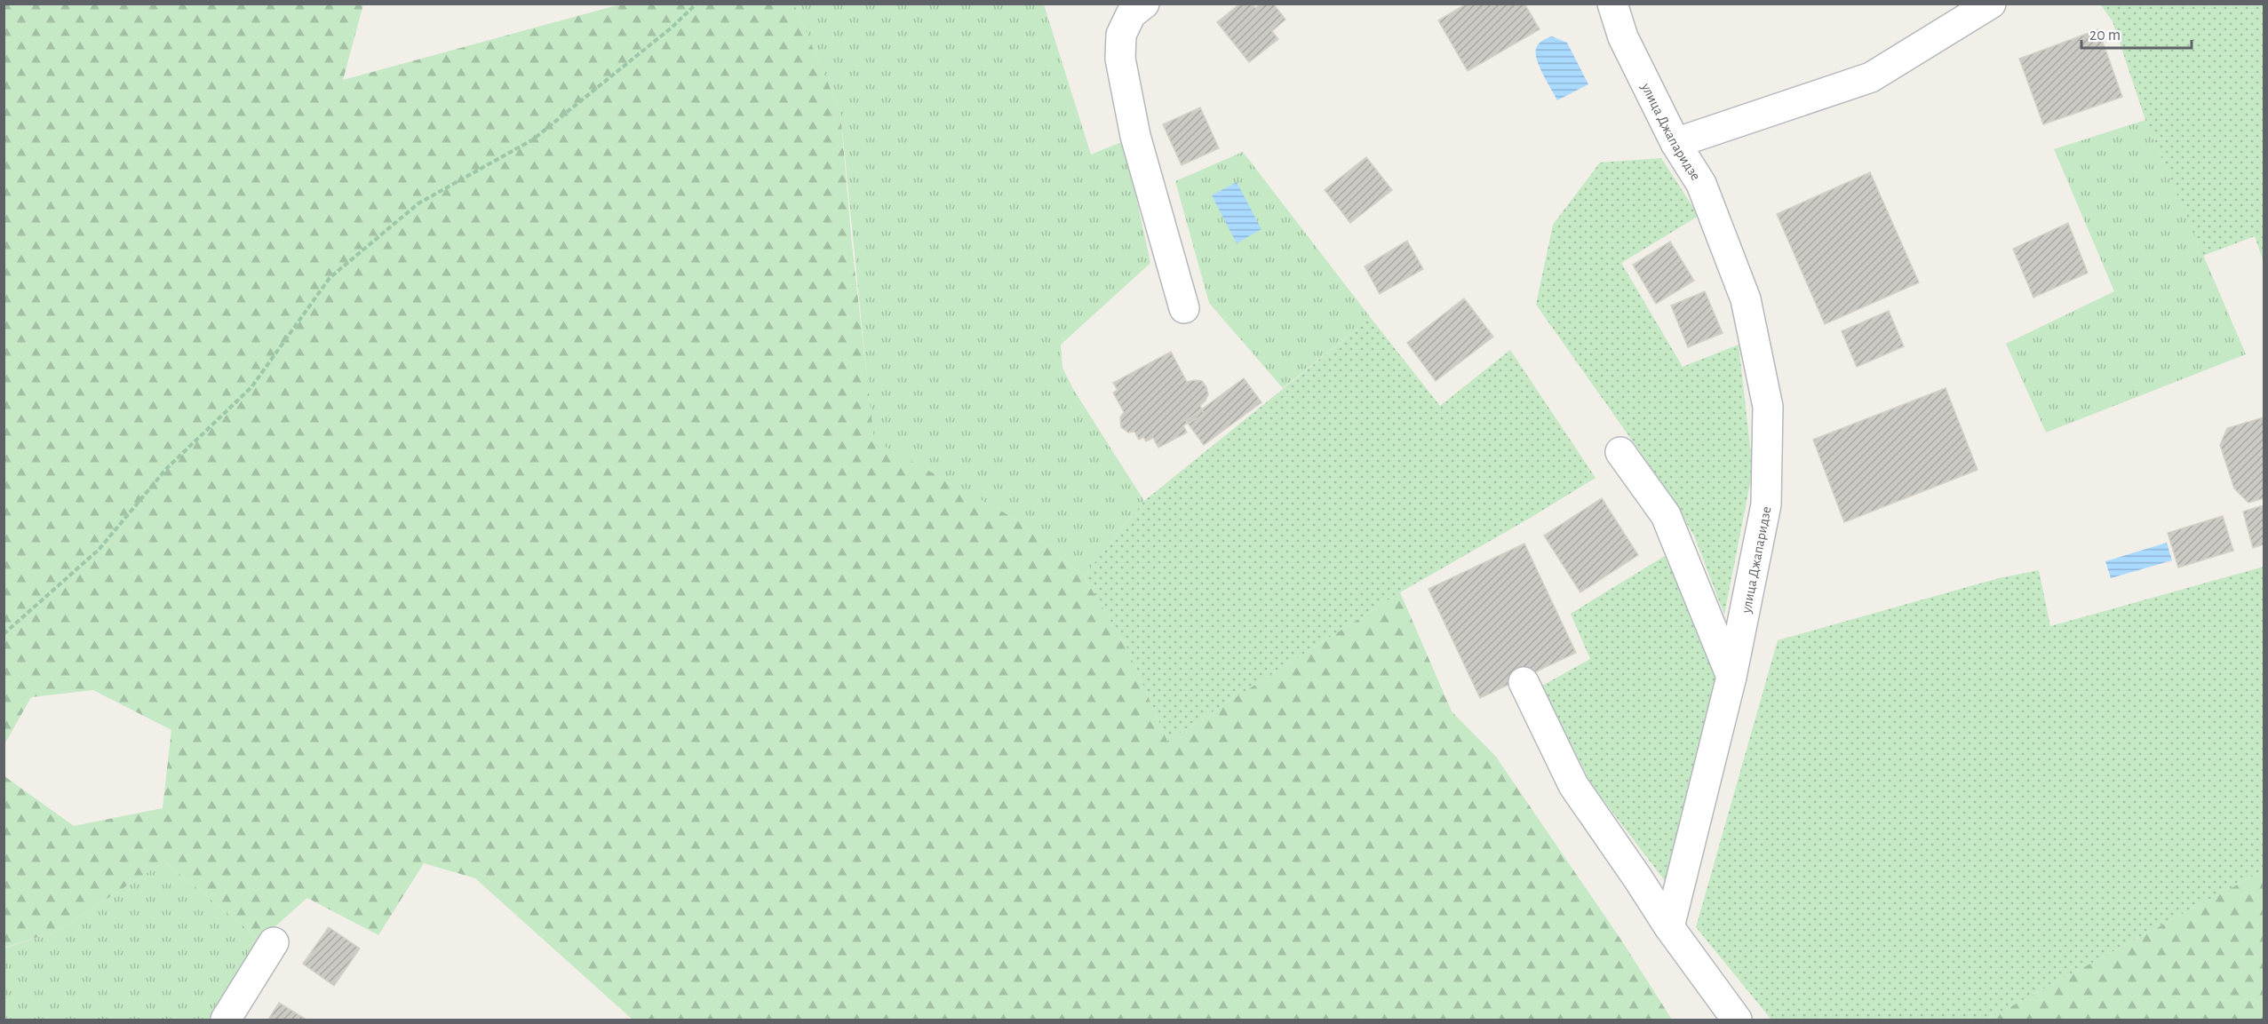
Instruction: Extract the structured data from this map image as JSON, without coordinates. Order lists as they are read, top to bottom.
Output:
{
  "streets": {
    "street": ["улица Джапаридзе"]
  },
  "scale_bar": "20 m"
}
